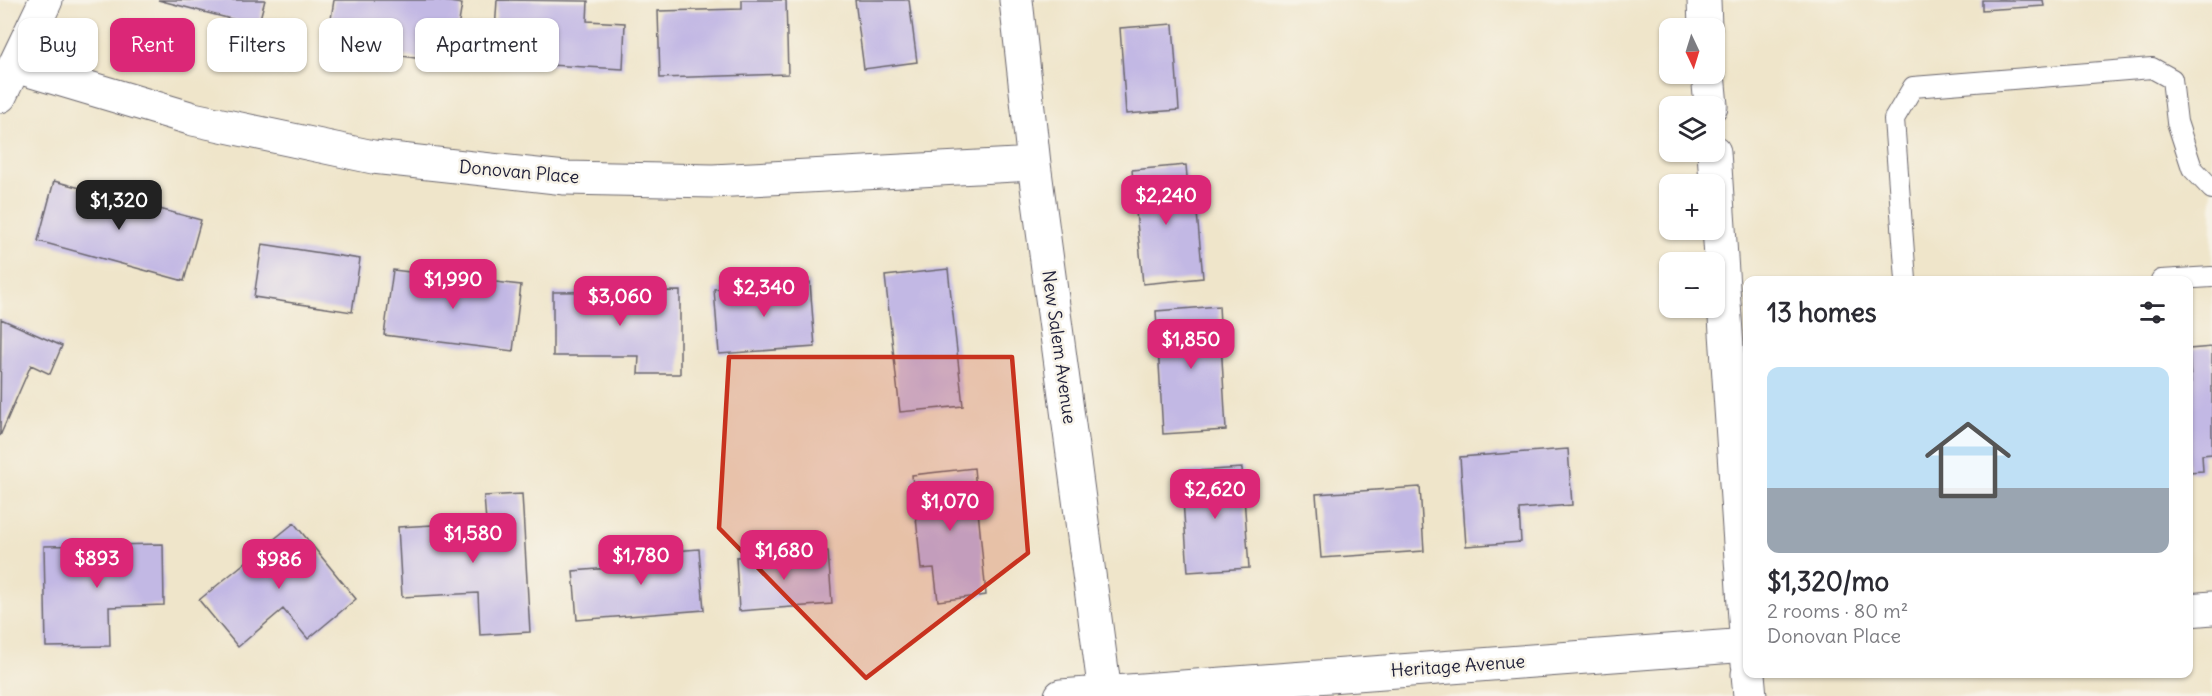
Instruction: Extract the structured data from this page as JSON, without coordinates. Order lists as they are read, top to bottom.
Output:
{
  "streets": {
    "street": ["Donovan Place", "New Salem Avenue", "Heritage Avenue"]
  },
  "crossings": [
    ["Donovan Place", "New Salem Avenue"],
    ["New Salem Avenue", "Heritage Avenue"]
  ],
  "north": "bottom",
  "page": {
    "map_buttons": ["+", "−"],
    "chip": [
      "Buy",
      "Rent",
      "Filters",
      "New",
      "Apartment"
    ],
    "price": [
      "$2,240",
      "$1,320",
      "$1,990",
      "$2,340",
      "$3,060",
      "$1,850",
      "$2,620",
      "$1,070",
      "$1,580",
      "$1,680",
      "$1,780",
      "$893",
      "$986"
    ],
    "heading": "13 homes",
    "list": [
      {
        "name": "$1,320/mo",
        "note": "2 rooms · 80 m² · Donovan Place"
      }
    ]
  }
}
